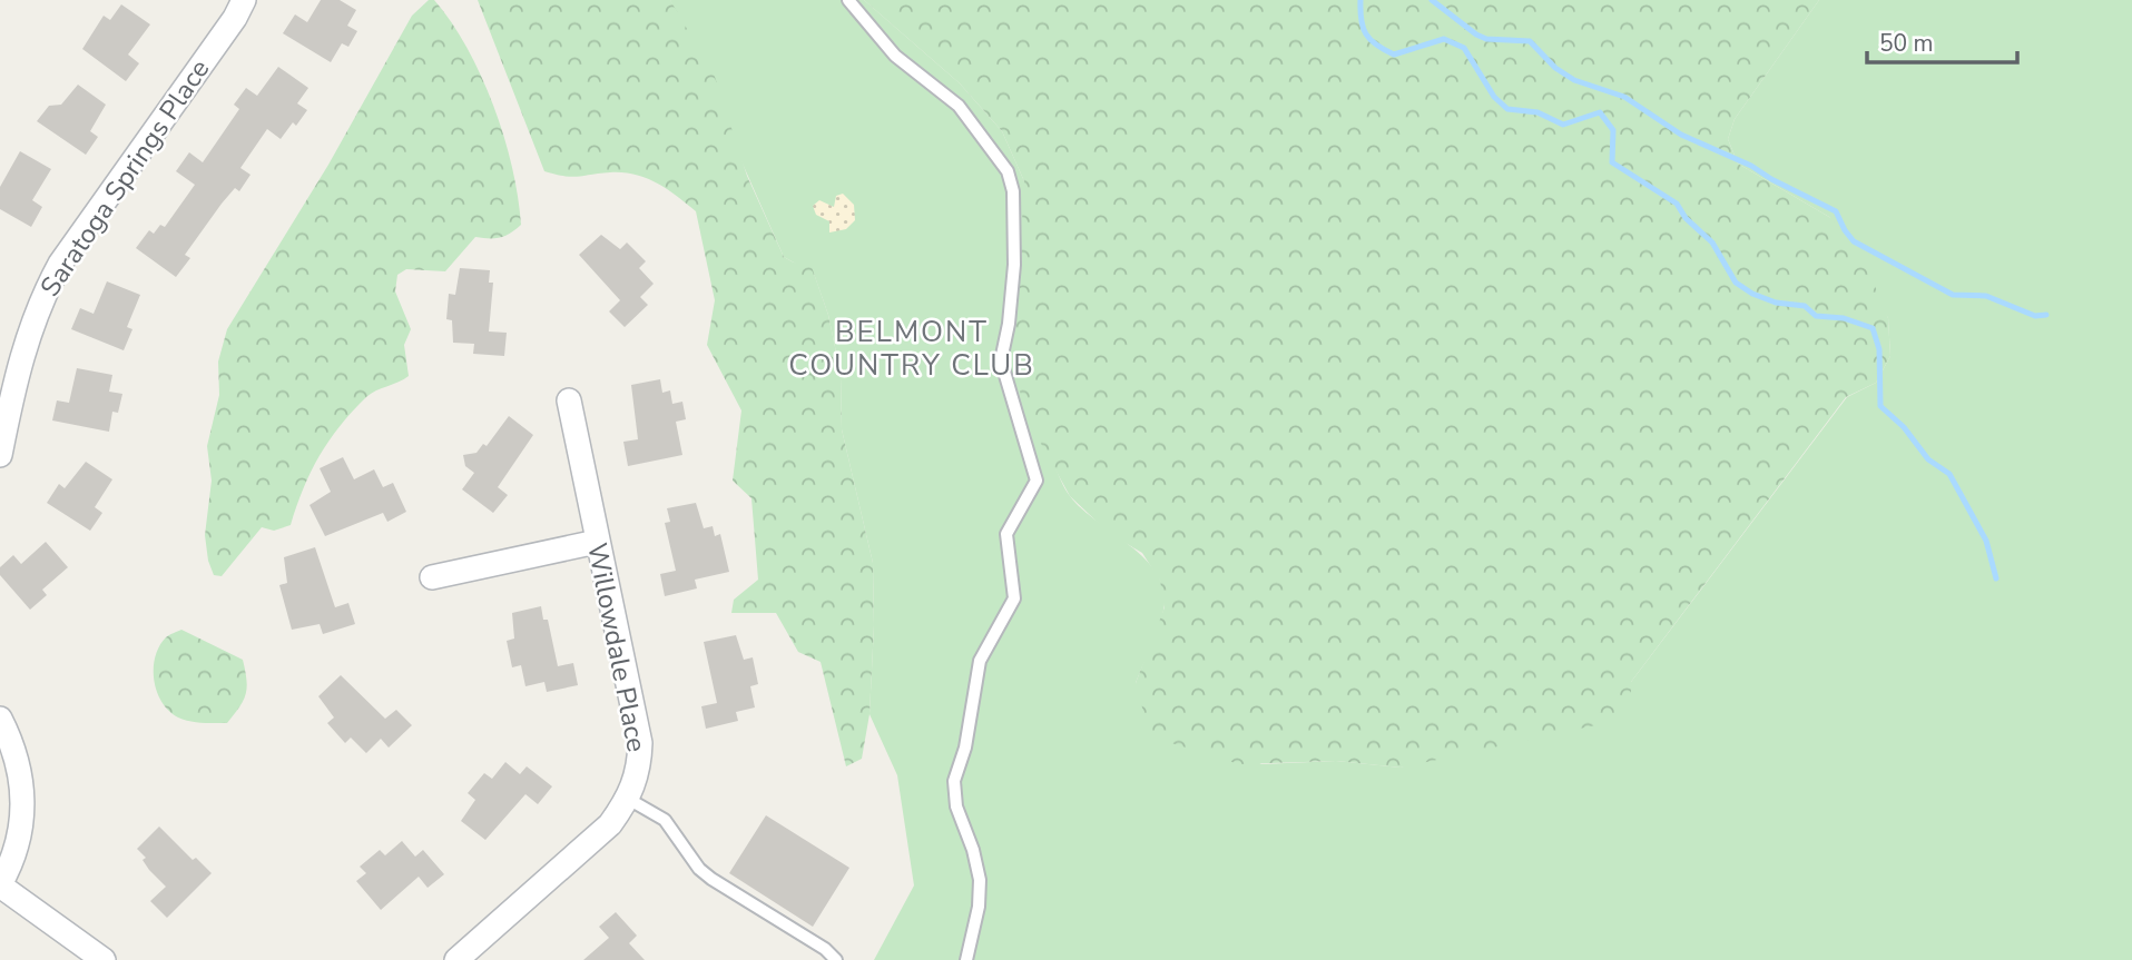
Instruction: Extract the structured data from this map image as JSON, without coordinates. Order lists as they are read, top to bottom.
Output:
{
  "streets": {
    "street": ["Saratoga Springs Place", "Willowdale Place"]
  },
  "districts": ["BELMONT COUNTRY CLUB"],
  "scale_bar": "50 m"
}
